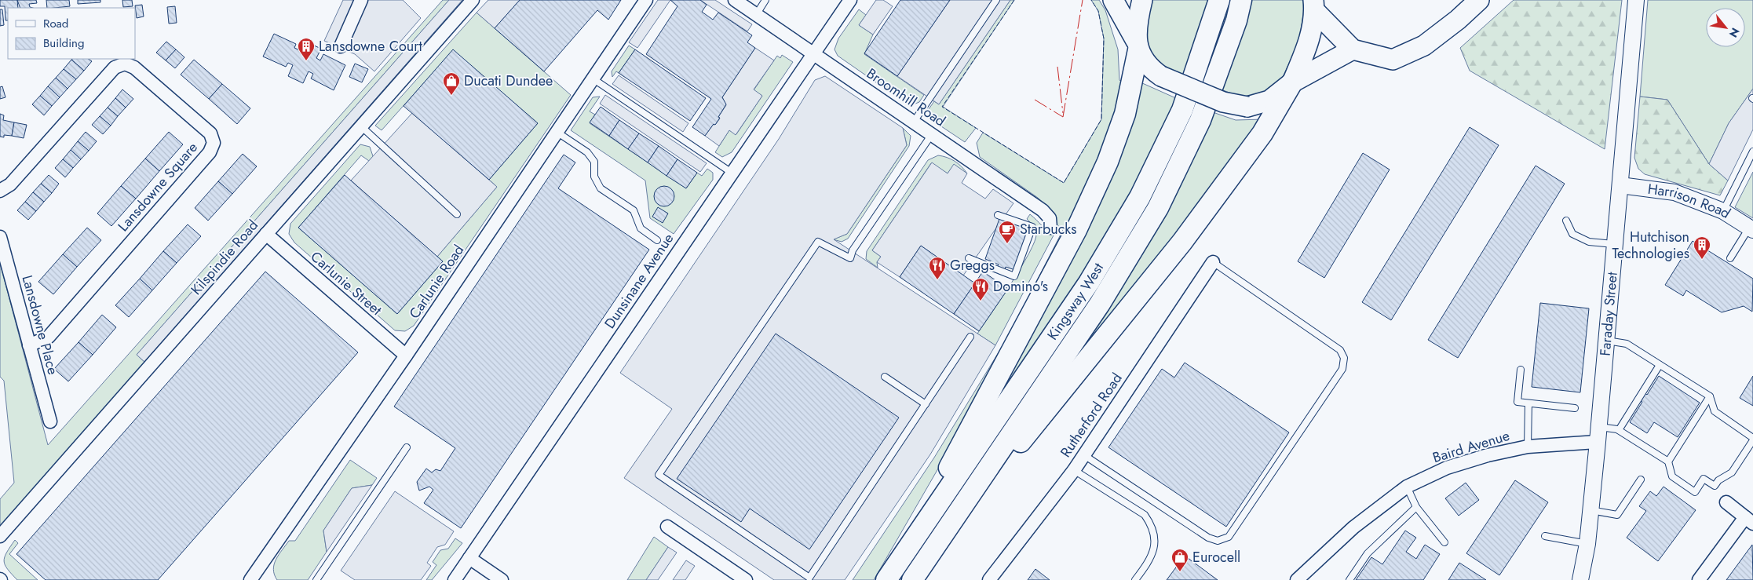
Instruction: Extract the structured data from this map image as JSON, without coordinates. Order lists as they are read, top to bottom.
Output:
{
  "streets": {
    "highway": ["Kingsway West"],
    "street": [
      "Broomhill Road",
      "Lansdowne Square",
      "Harrison Road",
      "Kilspindie Road",
      "Dunsinane Avenue",
      "Carlunie Road",
      "Carlunie Street",
      "Faraday Street",
      "Lansdowne Place",
      "Rutherford Road",
      "Baird Avenue"
    ]
  },
  "crossings": [
    ["Broomhill Road", "Dunsinane Avenue"],
    ["Lansdowne Square", "Lansdowne Place"],
    ["Harrison Road", "Faraday Street"],
    ["Kilspindie Road", "Carlunie Street"],
    ["Carlunie Road", "Carlunie Street"],
    ["Faraday Street", "Baird Avenue"]
  ],
  "places": {
    "building": ["Lansdowne Court", "Hutchison Technologies"],
    "shop": ["Ducati Dundee", "Eurocell"],
    "cafe": ["Starbucks"],
    "restaurant": ["Greggs", "Domino's"]
  },
  "legend": ["Road", "Building"],
  "north": "bottom right"
}
